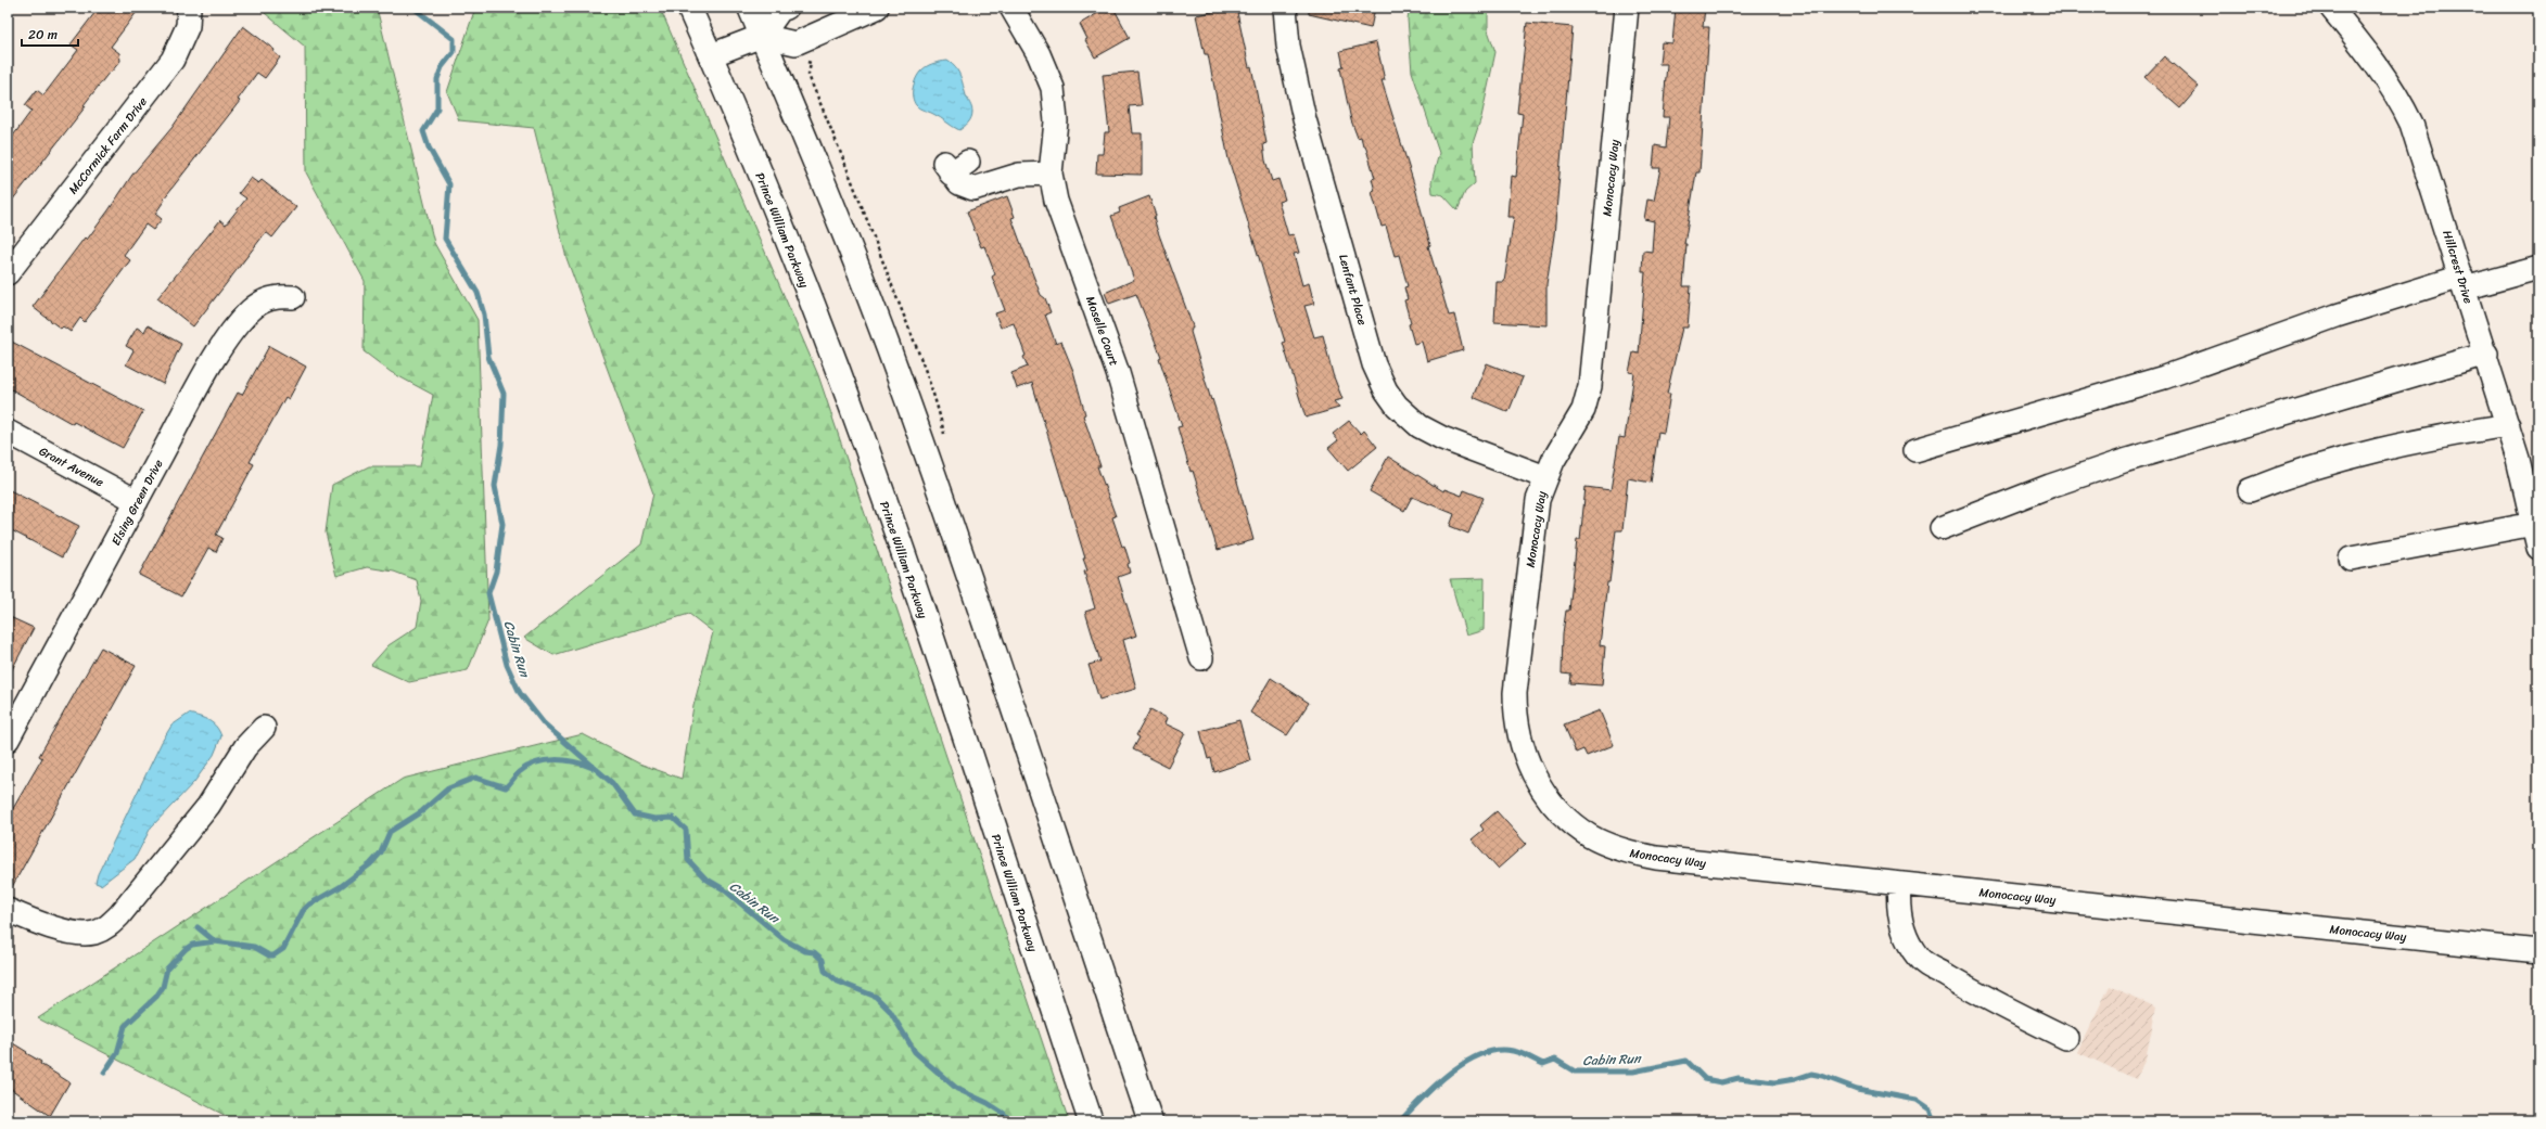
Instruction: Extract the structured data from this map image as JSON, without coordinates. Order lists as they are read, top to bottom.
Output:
{
  "streets": {
    "highway": ["Prince William Parkway"],
    "street": [
      "McCormick Farm Drive",
      "Monocacy Way",
      "Hillcrest Drive",
      "Lenfant Place",
      "Moselle Court",
      "Grant Avenue",
      "Elsing Green Drive"
    ]
  },
  "crossings": [
    ["Monocacy Way", "Lenfant Place"],
    ["Grant Avenue", "Elsing Green Drive"]
  ],
  "water": ["Cabin Run"],
  "scale_bar": "20 m"
}
